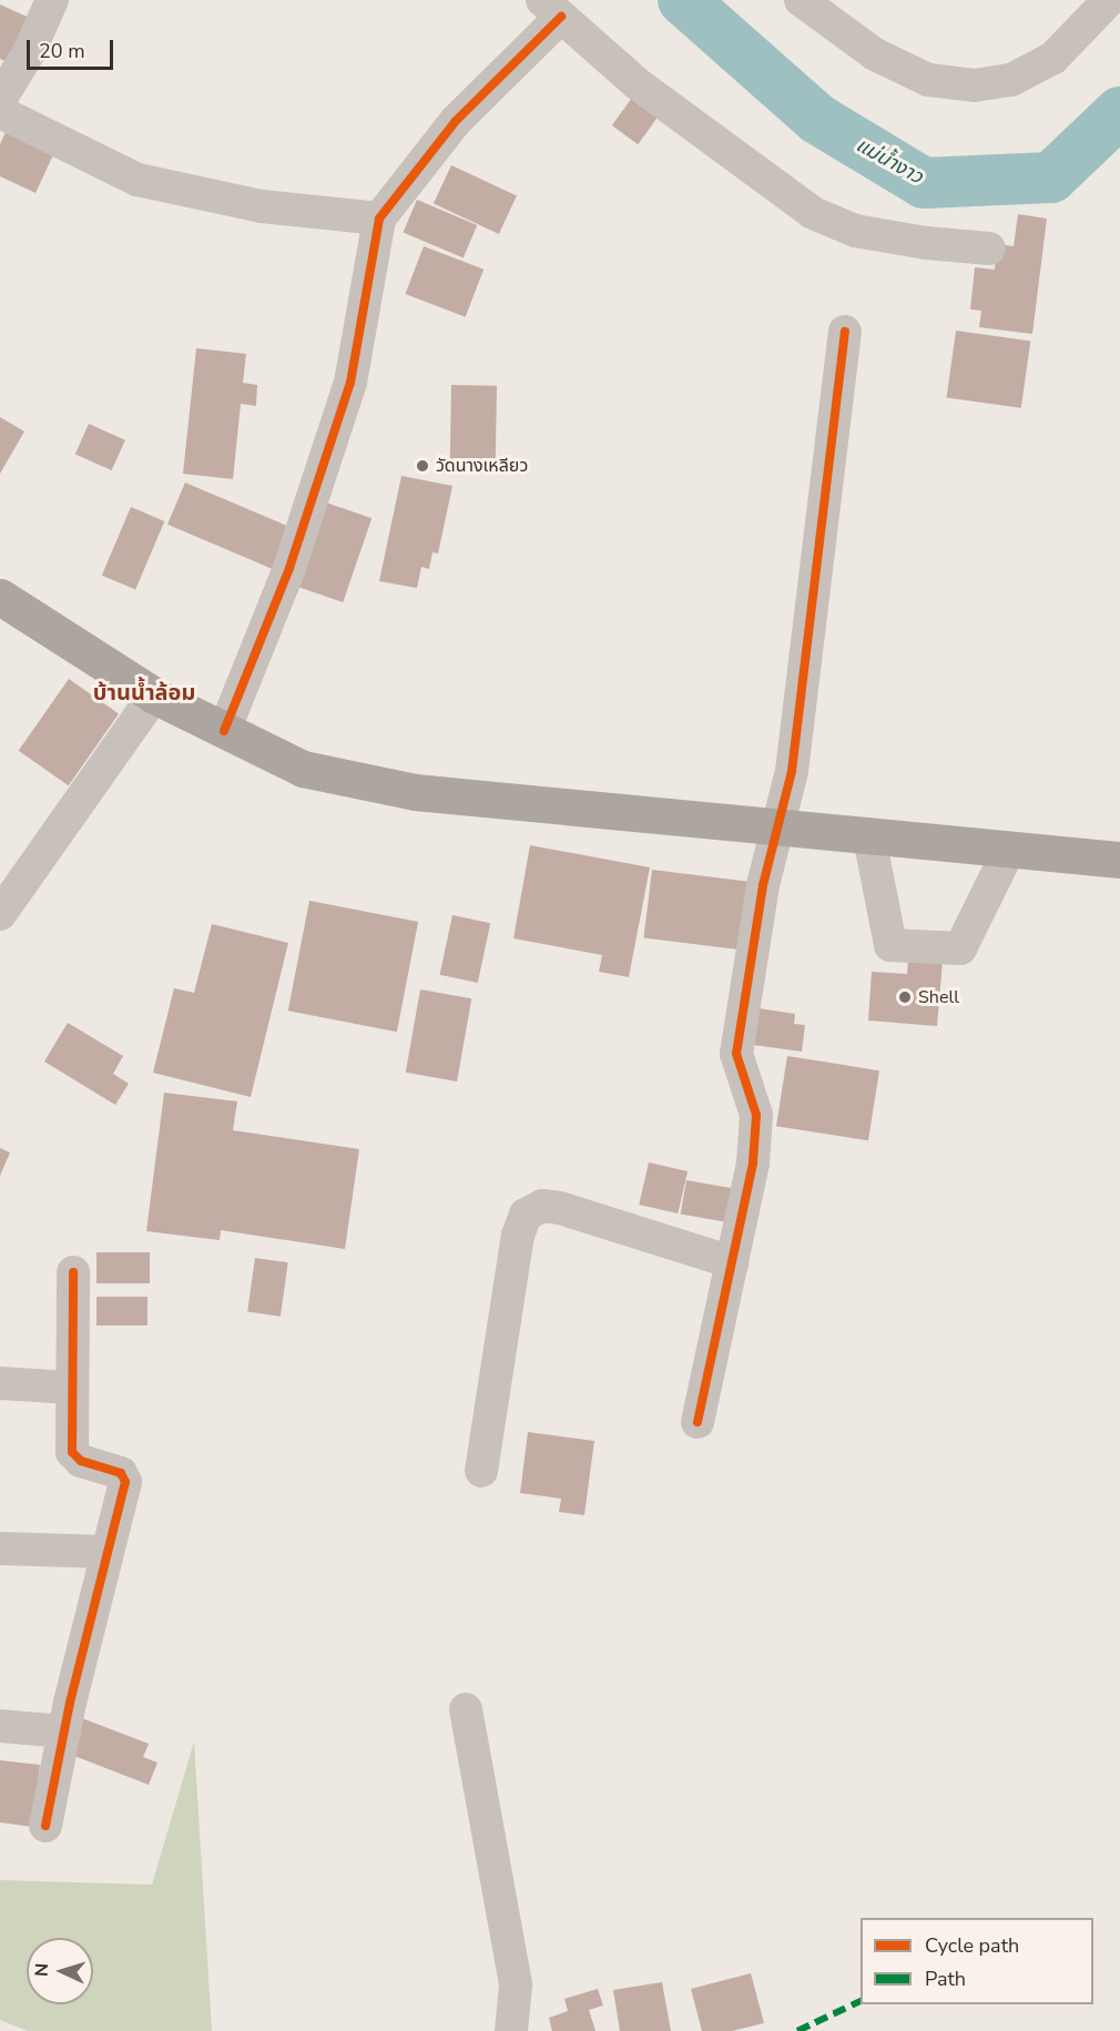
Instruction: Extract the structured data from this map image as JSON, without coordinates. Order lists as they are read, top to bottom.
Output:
{
  "districts": ["บ้านน้ำล้อม"],
  "water": ["แม่น้ำงาว"],
  "places": ["วัดนางเหลียว", "Shell"],
  "legend": ["Cycle path", "Path"],
  "scale_bar": "20 m",
  "north": "left"
}
